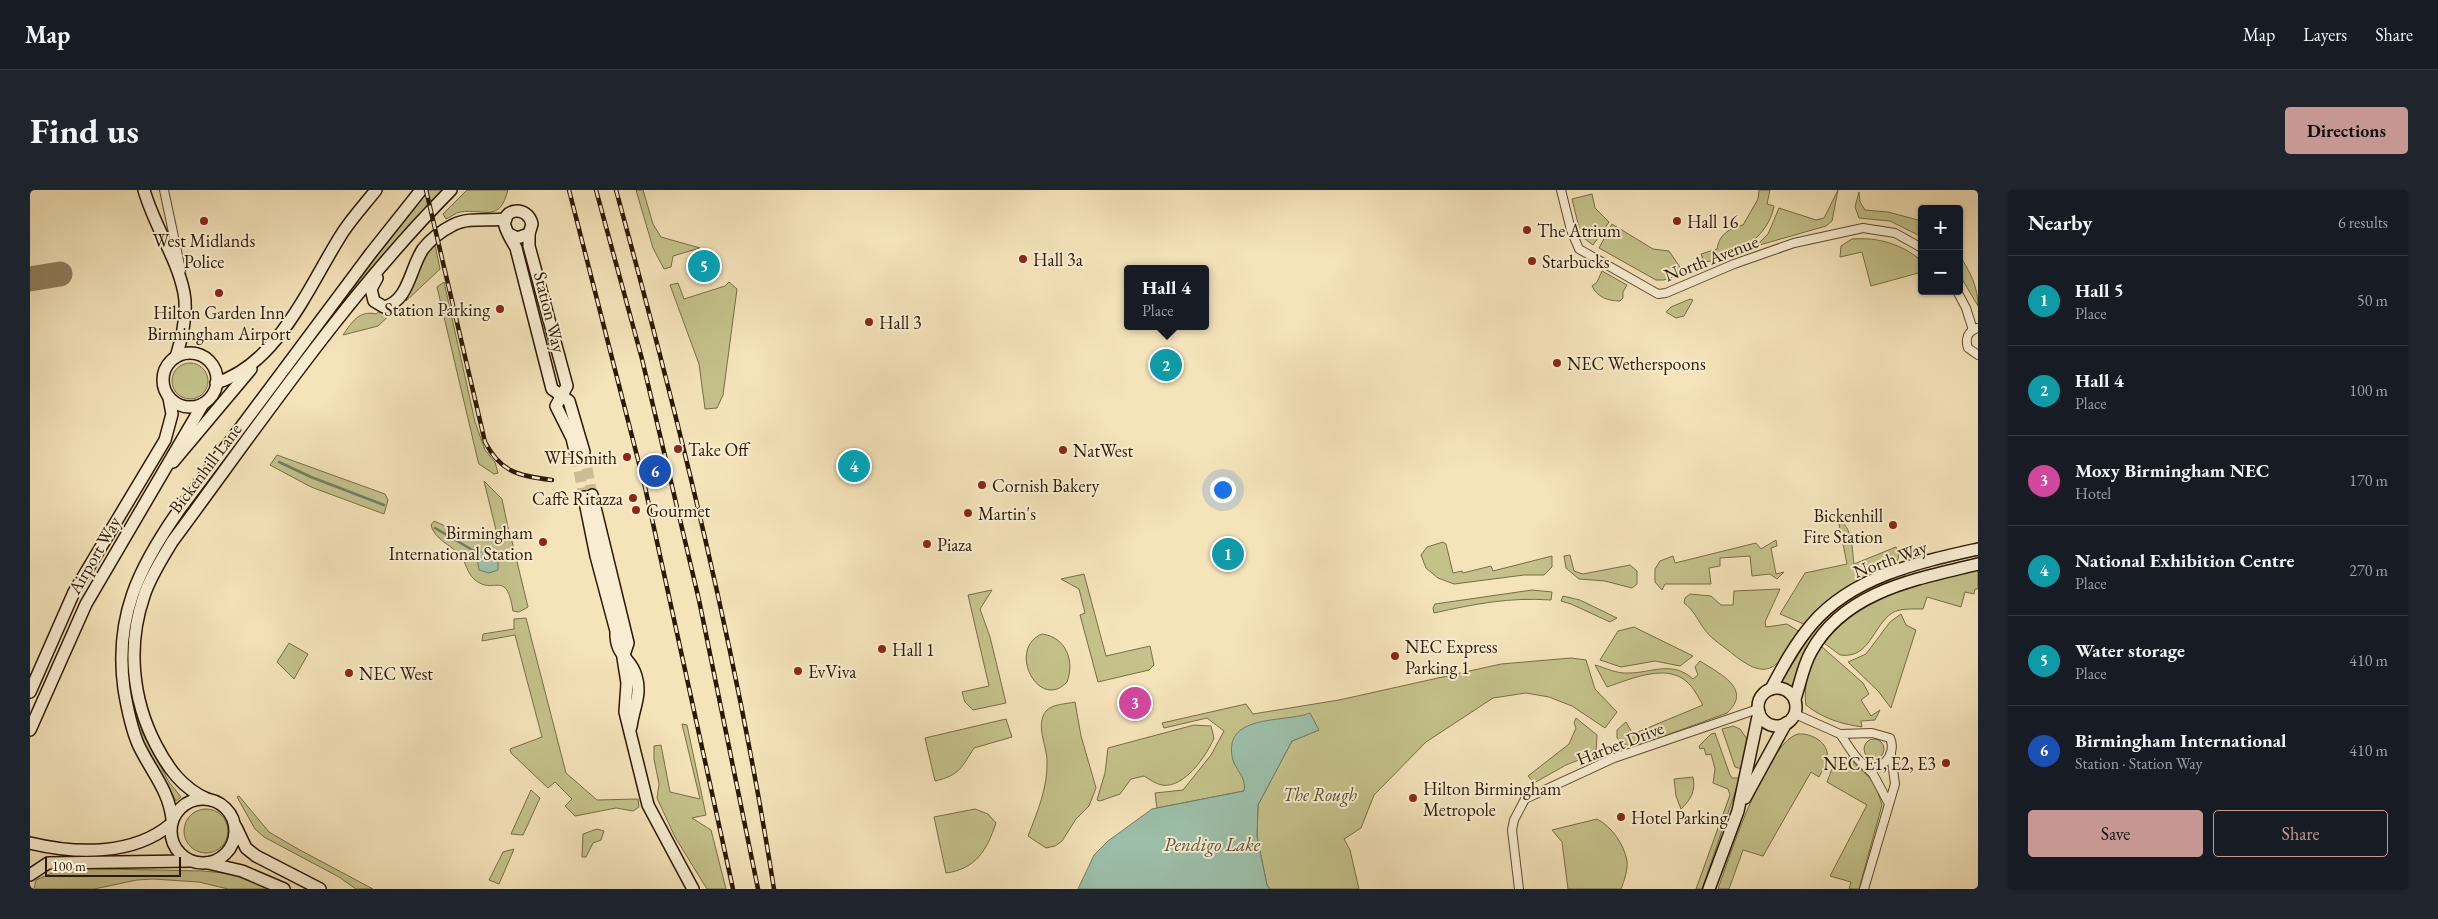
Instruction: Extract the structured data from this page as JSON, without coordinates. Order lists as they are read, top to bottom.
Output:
{
  "streets": {
    "street": [
      "North Avenue",
      "Station Way",
      "Bickenhill Lane",
      "Airport Way",
      "North Way",
      "Harbet Drive"
    ]
  },
  "crossings": [
    ["North Way", "Harbet Drive"]
  ],
  "water": ["Pendigo Lake"],
  "parks": ["The Rough"],
  "places": [
    "West Midlands Police",
    "Hall 16",
    "The Atrium",
    "Hall 3a",
    "Starbucks",
    "Hilton Garden Inn Birmingham Airport",
    "Station Parking",
    "Hall 3",
    "NEC Wetherspoons",
    "Take Off",
    "NatWest",
    "WHSmith",
    "Cornish Bakery",
    "Caffè Ritazza",
    "Gourmet",
    "Martin's",
    "Bickenhill Fire Station",
    "Birmingham International Station",
    "Piaza",
    "Hall 1",
    "NEC Express Parking 1",
    "EvViva",
    "NEC West",
    "NEC E1, E2, E3",
    "Hilton Birmingham Metropole",
    "Hotel Parking"
  ],
  "scale_bar": "100 m",
  "page": {
    "header": "Map",
    "nav": ["Map", "Layers", "Share"],
    "buttons": [
      "Directions",
      ["Save", "Share"]
    ],
    "title": "Find us",
    "heading": ["Nearby", "6 results"],
    "map_buttons": ["+", "−"],
    "pins": [
      "5",
      "2",
      "4",
      "6",
      "1",
      "3"
    ],
    "list": [
      {
        "mark": "1",
        "name": "Hall 5",
        "note": "Place",
        "value": "50 m"
      },
      {
        "mark": "2",
        "name": "Hall 4",
        "note": "Place",
        "value": "100 m"
      },
      {
        "mark": "3",
        "name": "Moxy Birmingham NEC",
        "note": "Hotel",
        "value": "170 m"
      },
      {
        "mark": "4",
        "name": "National Exhibition Centre",
        "note": "Place",
        "value": "270 m"
      },
      {
        "mark": "5",
        "name": "Water storage",
        "note": "Place",
        "value": "410 m"
      },
      {
        "mark": "6",
        "name": "Birmingham International",
        "note": "Station · Station Way",
        "value": "410 m"
      }
    ],
    "popup": ["Hall 4", "Place"],
    "scale": "100 m"
  }
}
